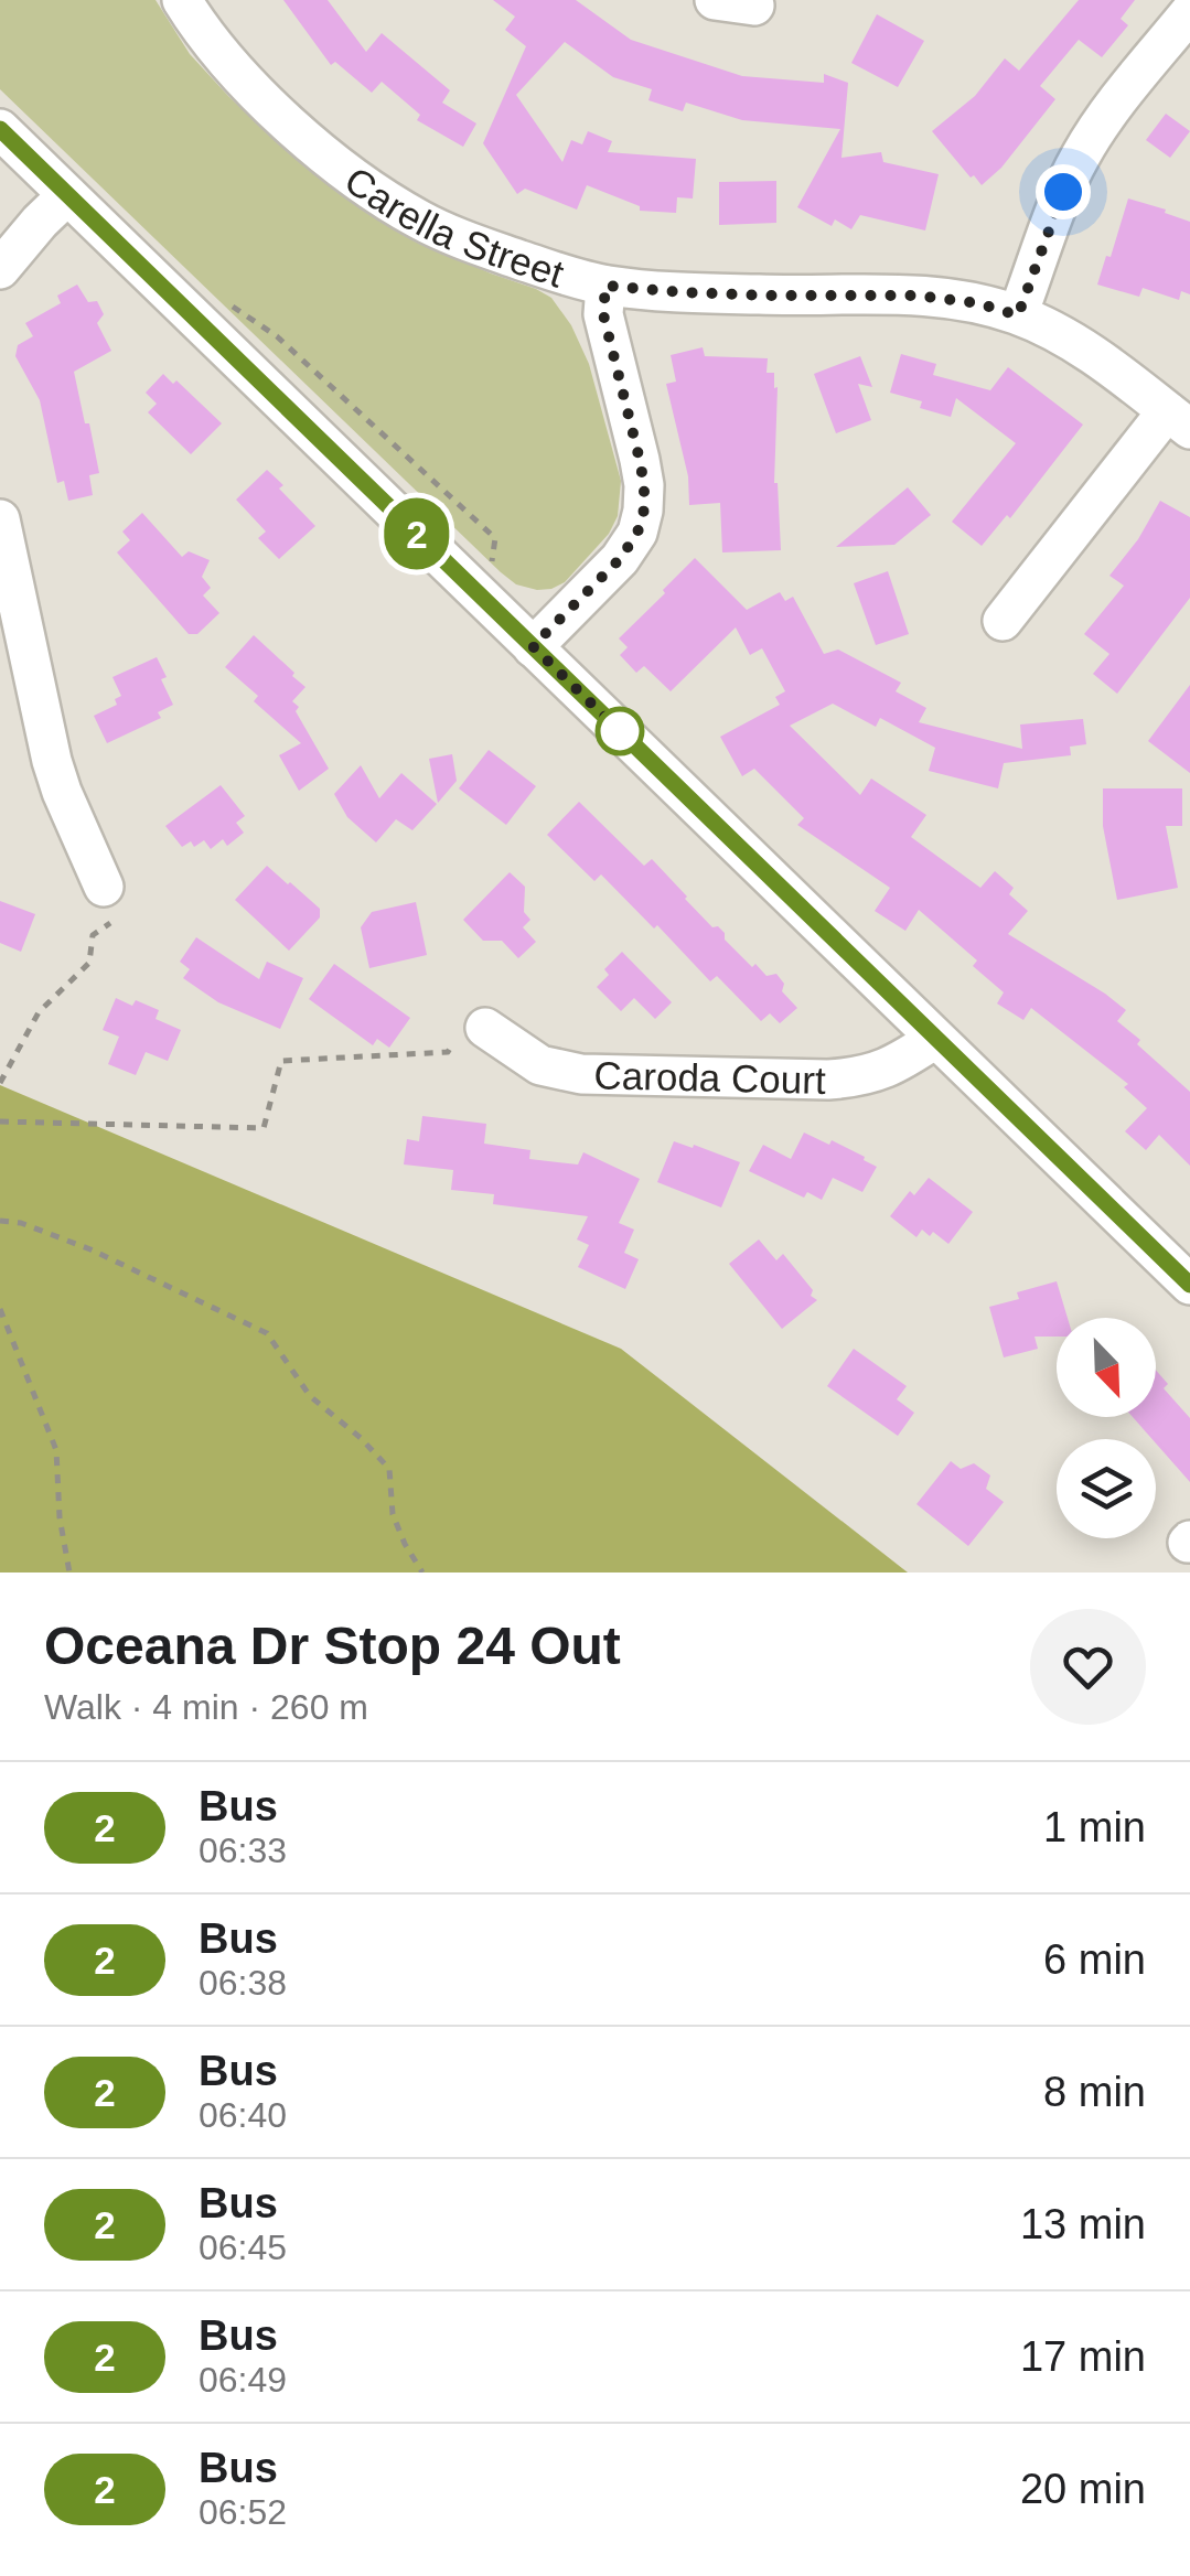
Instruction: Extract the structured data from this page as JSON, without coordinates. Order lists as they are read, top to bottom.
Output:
{
  "streets": {
    "street": ["Carella Street", "Caroda Court"]
  },
  "lines": ["bus line 2"],
  "north": "bottom right",
  "page": {
    "on_map": "2",
    "heading": ["Oceana Dr Stop 24 Out", "Walk · 4 min · 260 m"],
    "list": [
      {
        "mark": "2",
        "name": "Bus",
        "note": "06:33",
        "value": "1 min"
      },
      {
        "mark": "2",
        "name": "Bus",
        "note": "06:38",
        "value": "6 min"
      },
      {
        "mark": "2",
        "name": "Bus",
        "note": "06:40",
        "value": "8 min"
      },
      {
        "mark": "2",
        "name": "Bus",
        "note": "06:45",
        "value": "13 min"
      },
      {
        "mark": "2",
        "name": "Bus",
        "note": "06:49",
        "value": "17 min"
      },
      {
        "mark": "2",
        "name": "Bus",
        "note": "06:52",
        "value": "20 min"
      }
    ]
  }
}
